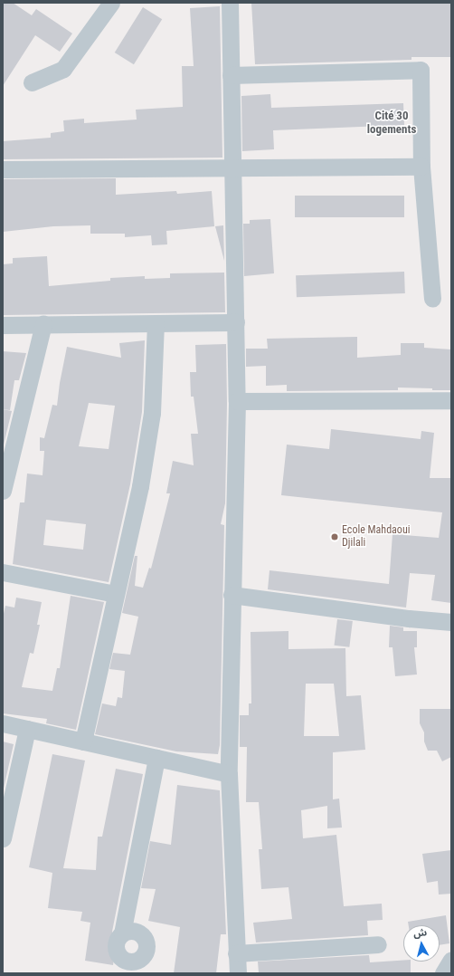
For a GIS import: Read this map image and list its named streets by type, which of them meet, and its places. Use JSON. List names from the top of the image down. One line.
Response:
{"districts":["Cité 30 logements"],"places":["Ecole Mahdaoui Djilali"],"north":"top"}
